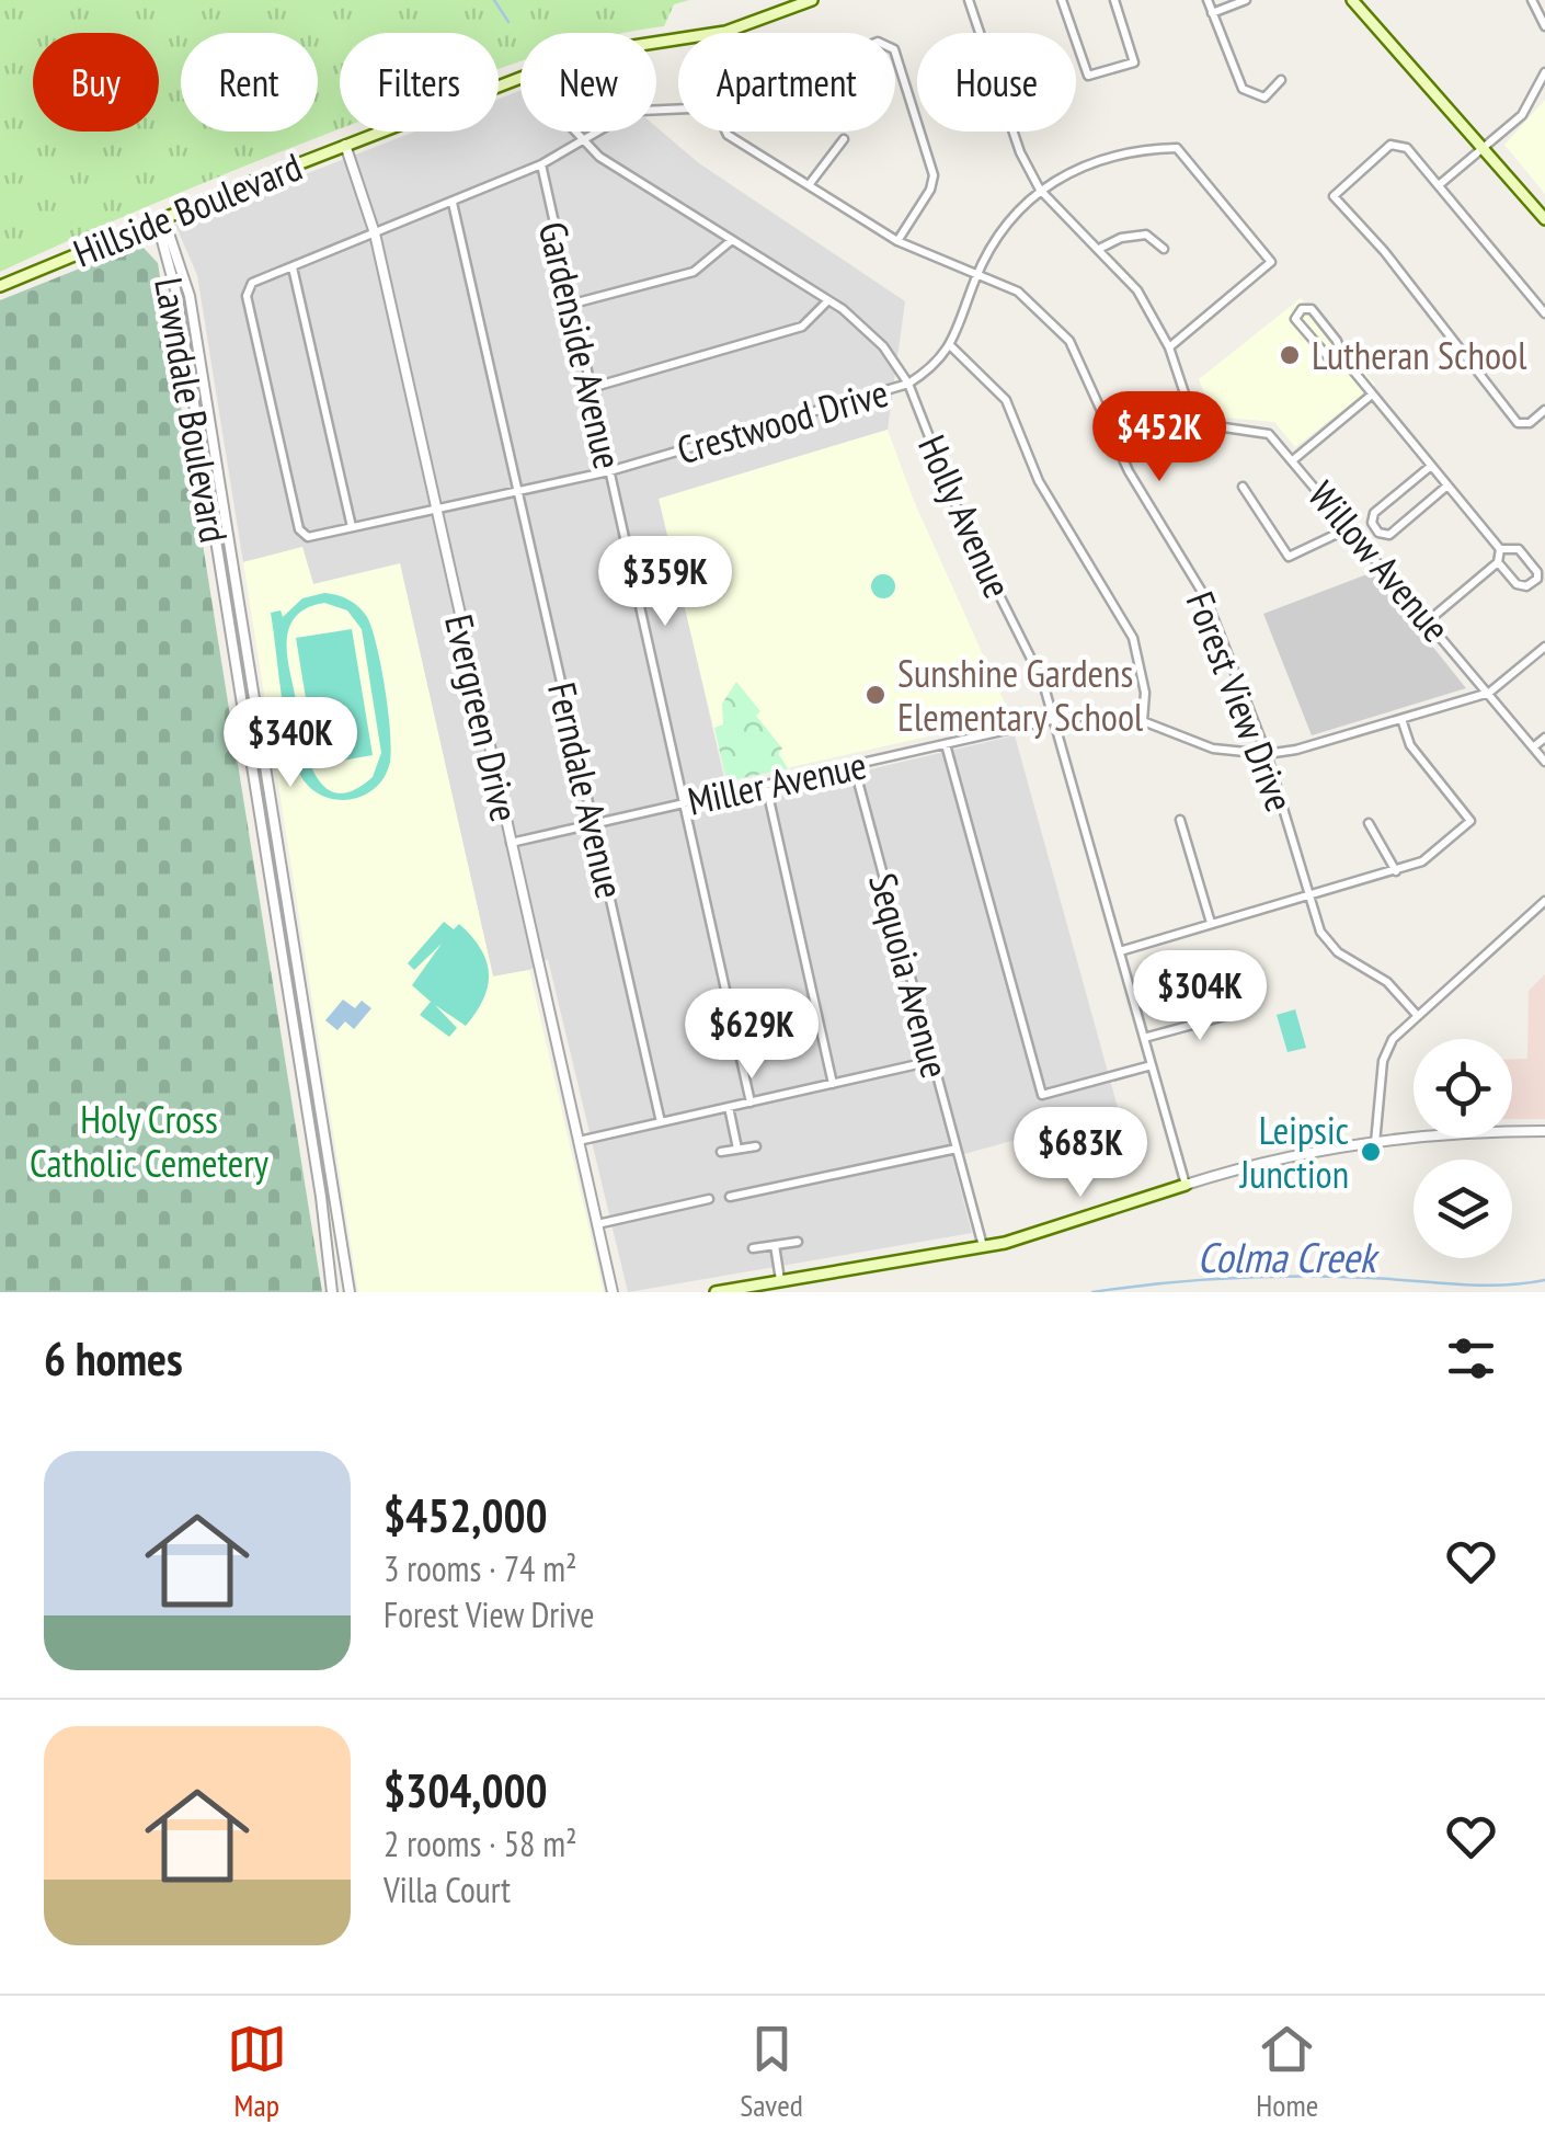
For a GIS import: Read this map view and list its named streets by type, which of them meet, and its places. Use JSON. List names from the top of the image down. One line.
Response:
{"streets":{"main road":["Hillside Boulevard"],"street":["Gardenside Avenue","Lawndale Boulevard","Crestwood Drive","Holly Avenue","Willow Avenue","Forest View Drive","Evergreen Drive","Miller Avenue","Ferndale Avenue","Sequoia Avenue"]},"crossings":[["Hillside Boulevard","Lawndale Boulevard"],["Hillside Boulevard","Evergreen Drive"],["Gardenside Avenue","Crestwood Drive"],["Gardenside Avenue","Miller Avenue"],["Crestwood Drive","Holly Avenue"],["Crestwood Drive","Forest View Drive"],["Crestwood Drive","Evergreen Drive"],["Crestwood Drive","Ferndale Avenue"],["Holly Avenue","Miller Avenue"],["Willow Avenue","Forest View Drive"],["Willow Avenue","Miller Avenue"],["Forest View Drive","Miller Avenue"],["Evergreen Drive","Miller Avenue"],["Miller Avenue","Ferndale Avenue"],["Miller Avenue","Sequoia Avenue"]],"water":["Colma Creek"],"parks":["Holy Cross Catholic Cemetery"],"places":["Lutheran School","Sunshine Gardens Elementary School","Leipsic Junction"],"page":{"chip":["Buy","Rent","Filters","New","Apartment","House"],"price":["$452K","$359K","$340K","$304K","$629K","$683K"],"heading":"6 homes","list":[{"name":"$452,000","note":"3 rooms · 74 m² · Forest View Drive"},{"name":"$304,000","note":"2 rooms · 58 m² · Villa Court"}],"tabs":["Map","Saved","Home"]}}
